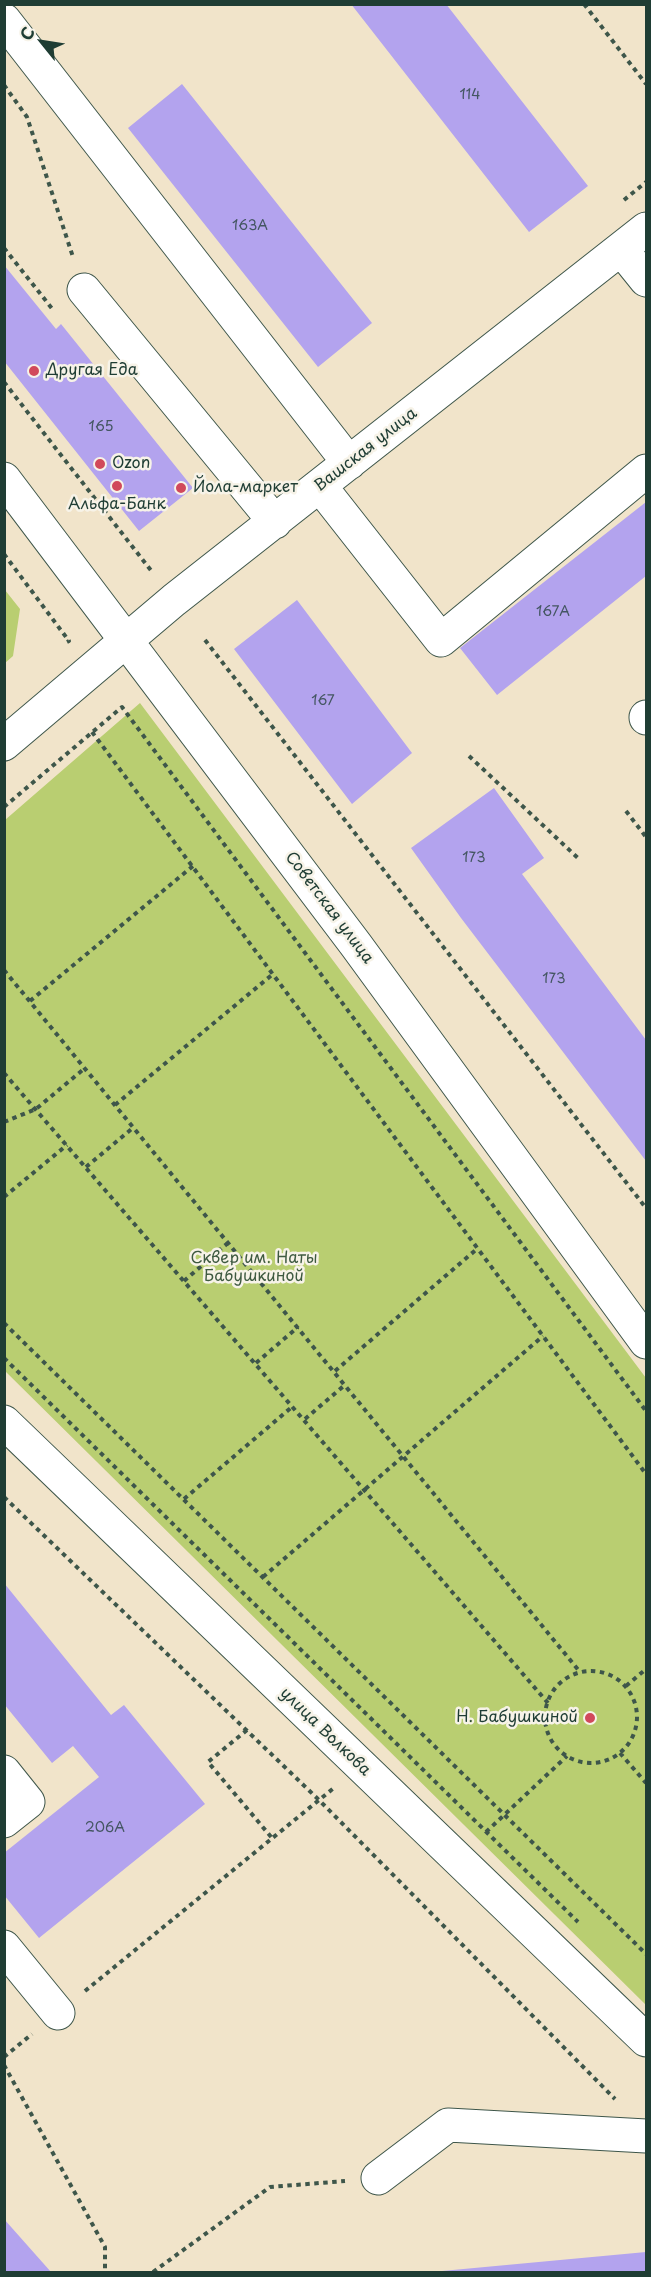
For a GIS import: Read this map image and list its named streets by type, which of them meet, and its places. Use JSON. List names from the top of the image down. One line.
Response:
{"streets":{"street":["Вашская улица","Советская улица","улица Волкова"]},"crossings":[["Вашская улица","Советская улица"]],"parks":["Сквер им. Наты Бабушкиной"],"places":["Другая Еда","Ozon","Альфа-Банк","Йола-маркет","Н. Бабушкиной"],"house_numbers":["114","163А","165","167А","167","173","173","206А"],"north":"top left"}
